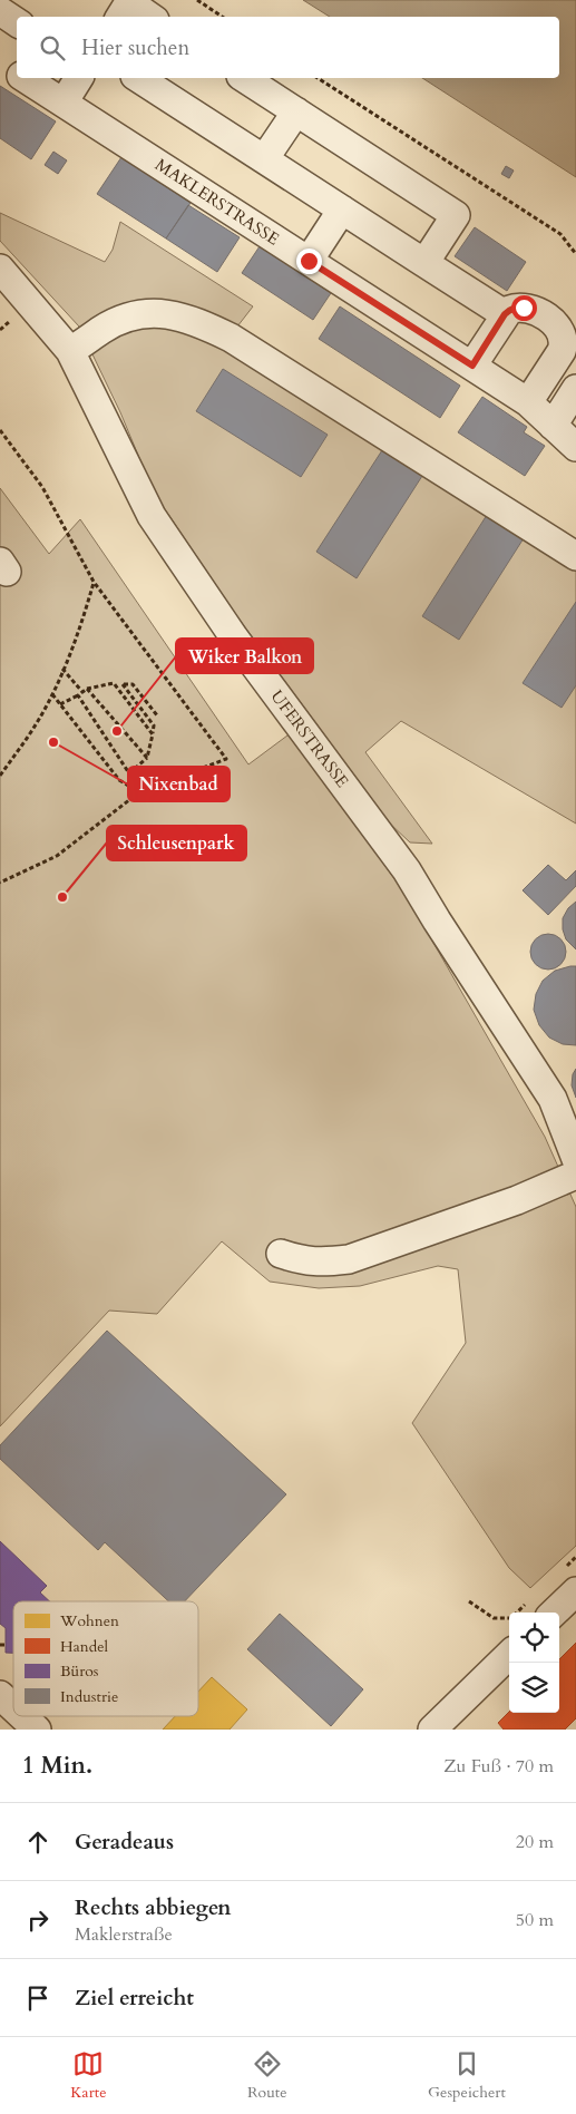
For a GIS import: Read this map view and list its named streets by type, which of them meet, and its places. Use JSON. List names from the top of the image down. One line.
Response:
{"streets":{"street":["MAKLERSTRASSE","UFERSTRASSE"]},"places":["Wiker Balkon","Nixenbad","Schleusenpark"],"legend":["Wohnen","Handel","Büros","Industrie"],"page":{"search":"Hier suchen","heading":["1 Min.","Zu Fuß · 70 m"],"list":[["Geradeaus","20 m"],["Rechts abbiegen","Maklerstraße","50 m"],"Ziel erreicht"],"nav":["Karte","Route","Gespeichert"]}}
